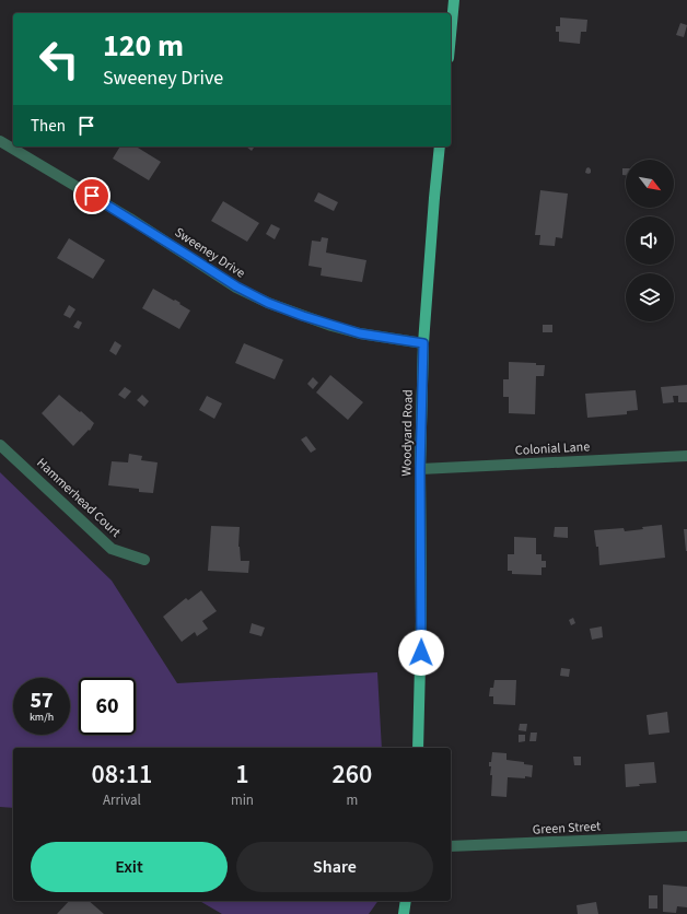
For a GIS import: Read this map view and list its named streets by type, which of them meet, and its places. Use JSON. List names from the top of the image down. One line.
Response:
{"streets":{"main road":["Woodyard Road"],"street":["Sweeney Drive","Colonial Lane","Hammerhead Court","Green Street"]},"crossings":[["Sweeney Drive","Woodyard Road"],["Woodyard Road","Colonial Lane"]],"north":"bottom right","page":{"turn":["120 m","Sweeney Drive"],"then":"Then","speed":"57 km/h","limit":"60","eta":["08:11","Arrival","1","min","260","m"],"buttons":["Exit","Share"]}}
